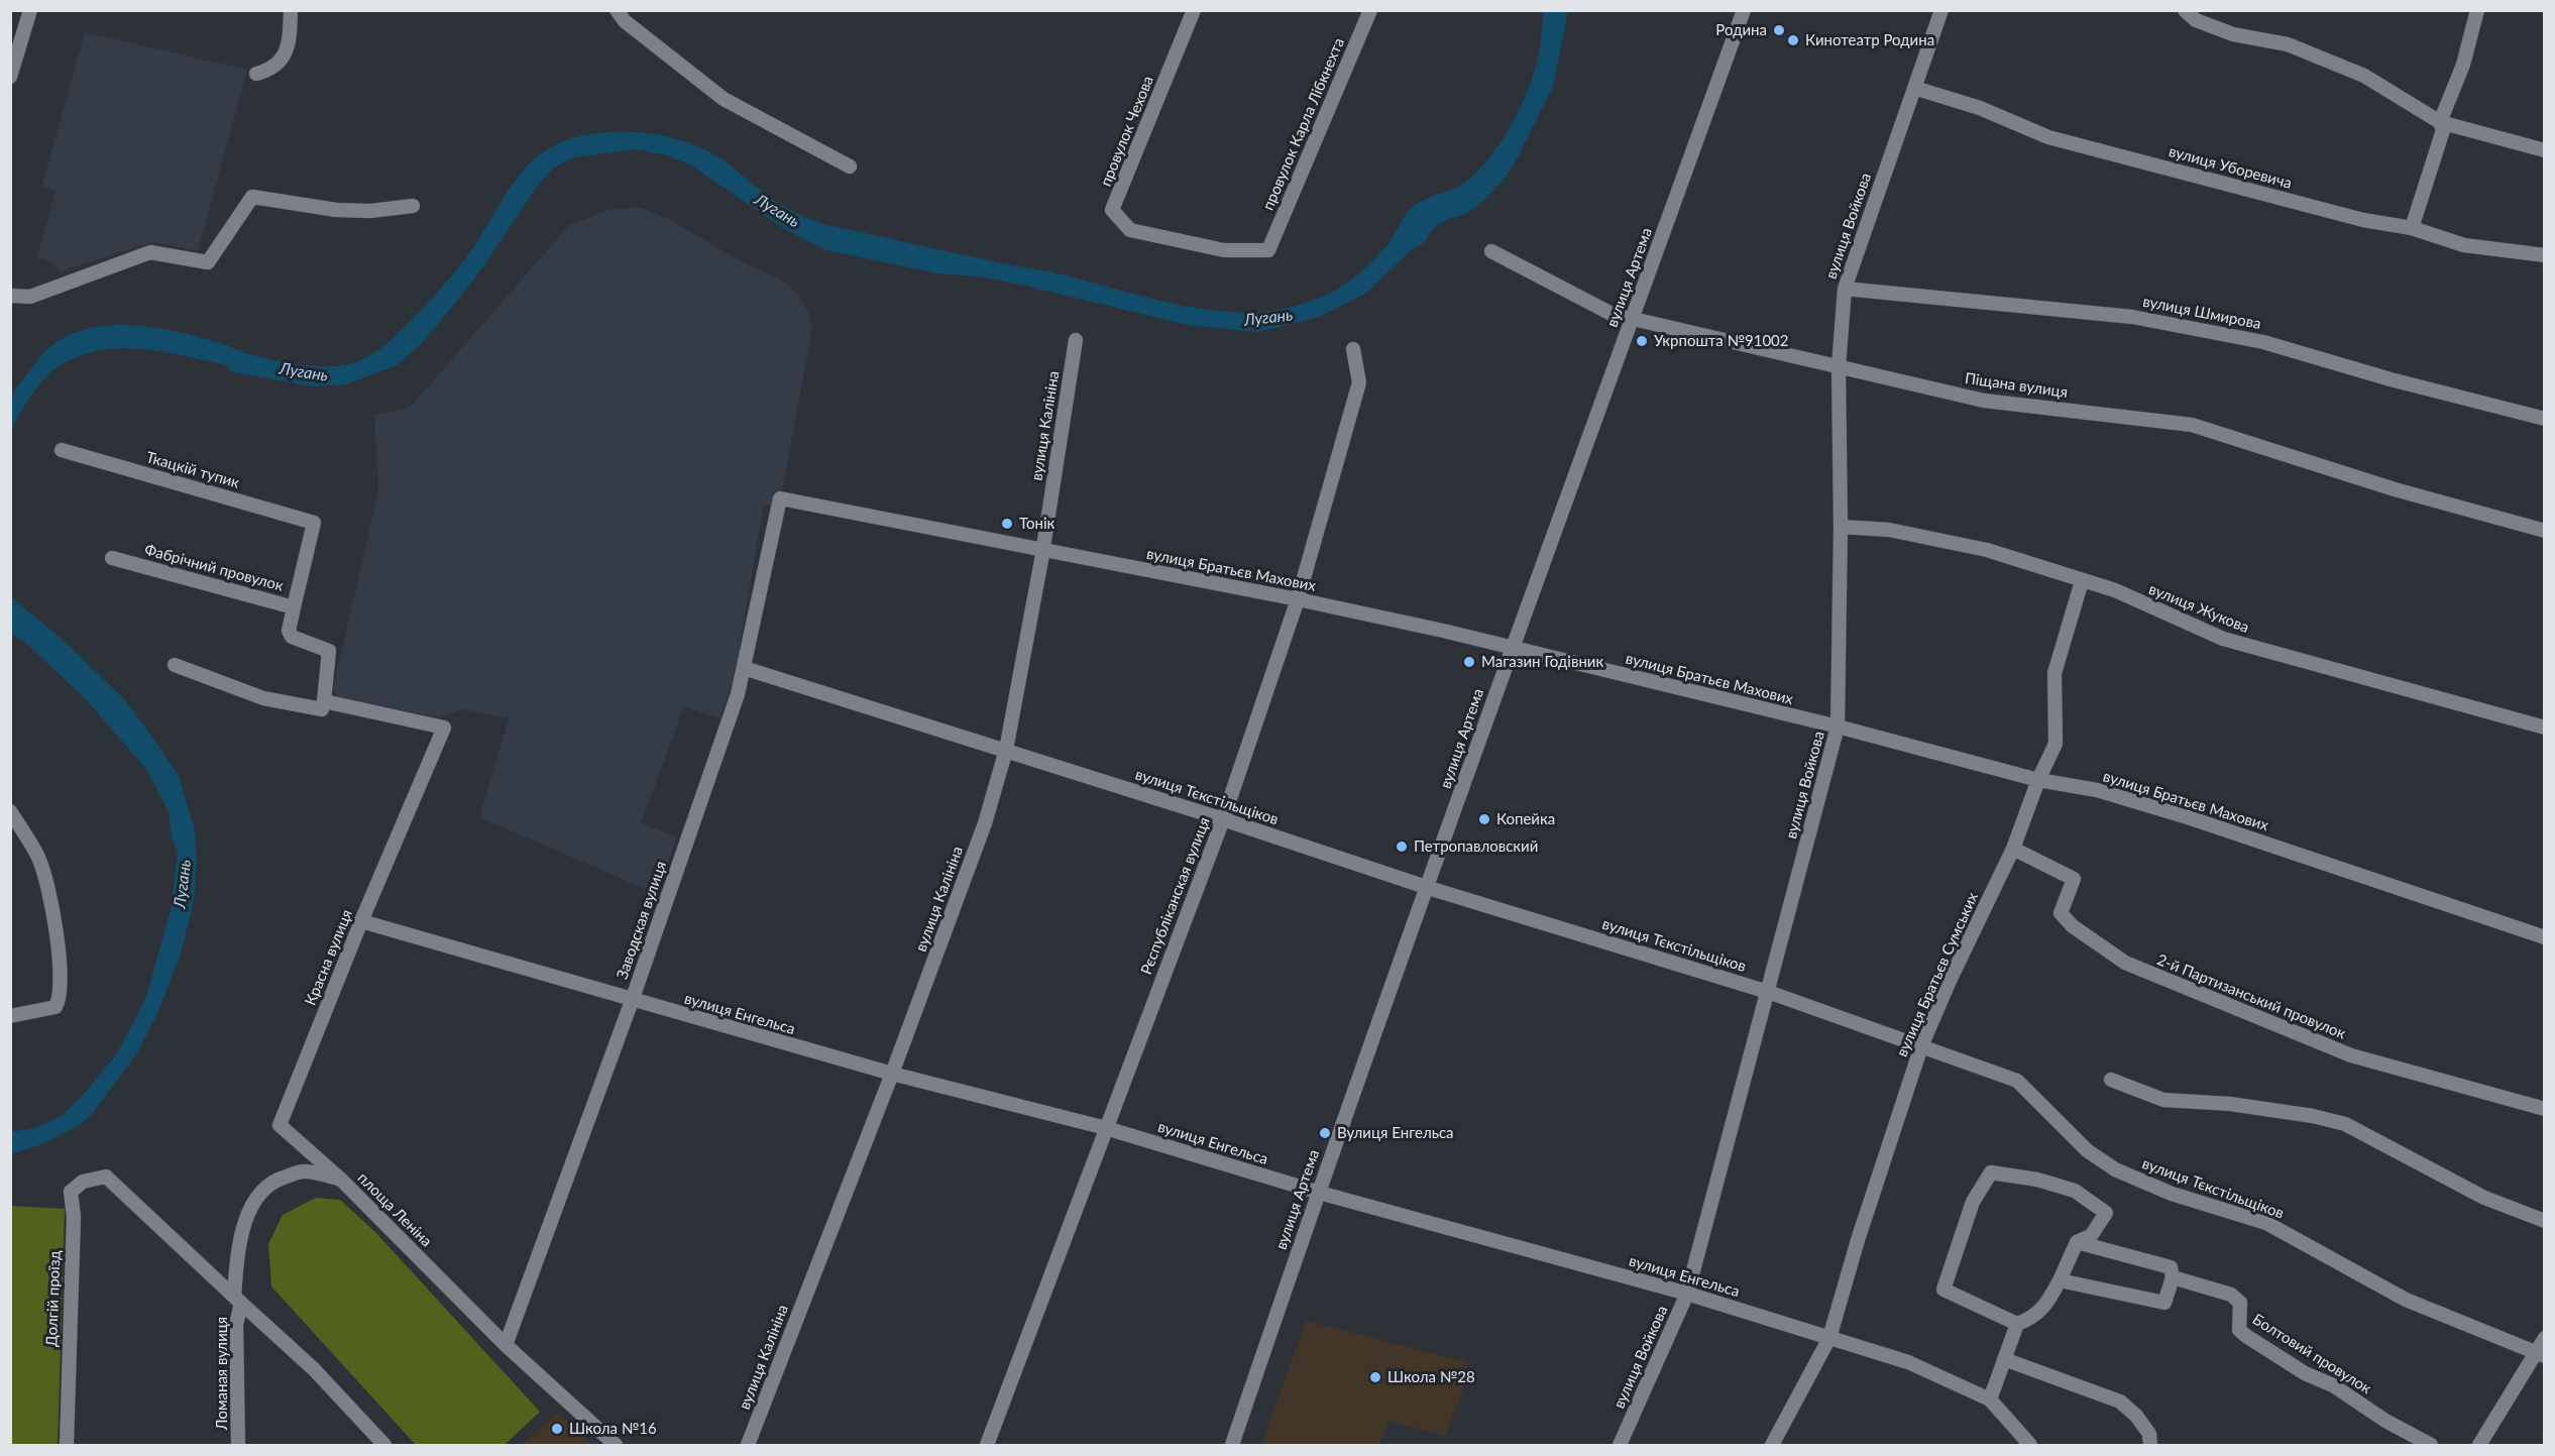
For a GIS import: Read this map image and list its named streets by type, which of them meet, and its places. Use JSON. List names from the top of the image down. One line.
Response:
{"streets":{"street":["провулок Карла Лібкнехта","провулок Чехова","вулиця Уборевича","вулиця Войкова","вулиця Артема","вулиця Шмирова","Піщана вулиця","вулиця Калініна","Ткацкій тупик","Фабрічний провулок","вулиця Братьєв Махових","вулиця Жукова","вулиця Тєкстільщіков","Рєспубліканская вулиця","Заводская вулиця","Красна вулиця","вулиця Братьєв Сумських","2-й Партизанський провулок","вулиця Енгельса","площа Леніна","Долгій проїзд","Болтовий провулок","Ломаная вулиця"]},"crossings":[["провулок Карла Лібкнехта","провулок Чехова"],["вулиця Уборевича","вулиця Войкова"],["вулиця Войкова","вулиця Шмирова"],["вулиця Войкова","Піщана вулиця"],["вулиця Войкова","вулиця Братьєв Махових"],["вулиця Войкова","вулиця Жукова"],["вулиця Войкова","вулиця Тєкстільщіков"],["вулиця Войкова","вулиця Енгельса"],["вулиця Артема","Піщана вулиця"],["вулиця Артема","вулиця Братьєв Махових"],["вулиця Артема","вулиця Тєкстільщіков"],["вулиця Артема","вулиця Енгельса"],["вулиця Калініна","вулиця Братьєв Махових"],["вулиця Калініна","вулиця Тєкстільщіков"],["вулиця Калініна","вулиця Енгельса"],["Ткацкій тупик","Фабрічний провулок"],["вулиця Братьєв Махових","Рєспубліканская вулиця"],["вулиця Братьєв Махових","Заводская вулиця"],["вулиця Братьєв Махових","вулиця Братьєв Сумських"],["вулиця Жукова","вулиця Братьєв Сумських"],["вулиця Тєкстільщіков","Рєспубліканская вулиця"],["вулиця Тєкстільщіков","Заводская вулиця"],["вулиця Тєкстільщіков","вулиця Братьєв Сумських"],["Рєспубліканская вулиця","вулиця Енгельса"],["Заводская вулиця","вулиця Енгельса"],["Заводская вулиця","площа Леніна"],["Красна вулиця","вулиця Енгельса"],["Красна вулиця","площа Леніна"],["вулиця Братьєв Сумських","2-й Партизанський провулок"],["вулиця Братьєв Сумських","вулиця Енгельса"],["площа Леніна","Долгій проїзд"],["площа Леніна","Ломаная вулиця"],["Долгій проїзд","Ломаная вулиця"]],"water":["Лугань"],"places":["Родина","Кинотеатр Родина","Укрпошта №91002","Тонік","Магазин Годівник","Копейка","Петропавловский","Вулиця Енгельса","Школа №28","Школа №16"]}
